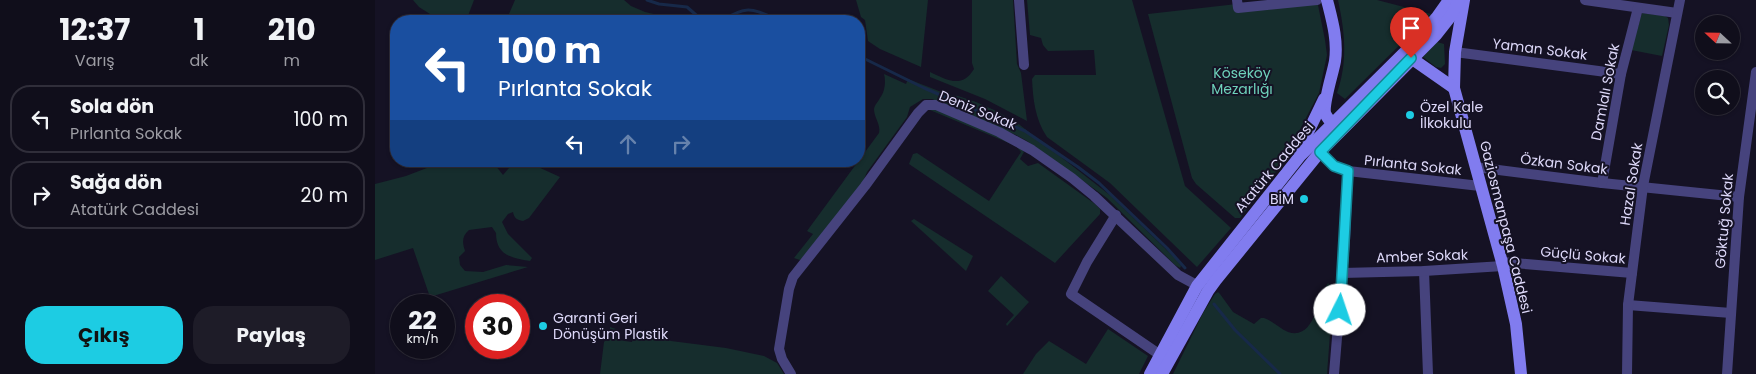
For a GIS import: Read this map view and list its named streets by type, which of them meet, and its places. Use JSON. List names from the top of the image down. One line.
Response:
{"streets":{"main road":["Atatürk Caddesi","Gaziosmanpaşa Caddesi"],"street":["Yaman Sokak","Damlalı Sokak","Deniz Sokak","Özkan Sokak","Pırlanta Sokak","Hazal Sokak","Göktuğ Sokak","Güçlü Sokak","Amber Sokak"]},"crossings":[["Yaman Sokak","Damlalı Sokak"],["Yaman Sokak","Gaziosmanpaşa Caddesi"],["Damlalı Sokak","Özkan Sokak"],["Deniz Sokak","Atatürk Caddesi"],["Özkan Sokak","Hazal Sokak"],["Özkan Sokak","Göktuğ Sokak"],["Özkan Sokak","Gaziosmanpaşa Caddesi"],["Pırlanta Sokak","Atatürk Caddesi"],["Pırlanta Sokak","Gaziosmanpaşa Caddesi"],["Hazal Sokak","Güçlü Sokak"],["Gaziosmanpaşa Caddesi","Güçlü Sokak"],["Gaziosmanpaşa Caddesi","Amber Sokak"],["Güçlü Sokak","Amber Sokak"]],"parks":["Köseköy Mezarlığı"],"places":["Özel Kale İlkokulu","BİM","Garanti Geri Dönüşüm Plastik"],"north":"left","page":{"eta":["12:37","Varış","1","dk","210","m"],"turn":["100 m","Pırlanta Sokak"],"list":[{"name":"Sola dön","note":"Pırlanta Sokak","value":"100 m"},{"name":"Sağa dön","note":"Atatürk Caddesi","value":"20 m"}],"speed":"22 km/h","limit":"30","buttons":["Çıkış","Paylaş"]}}
